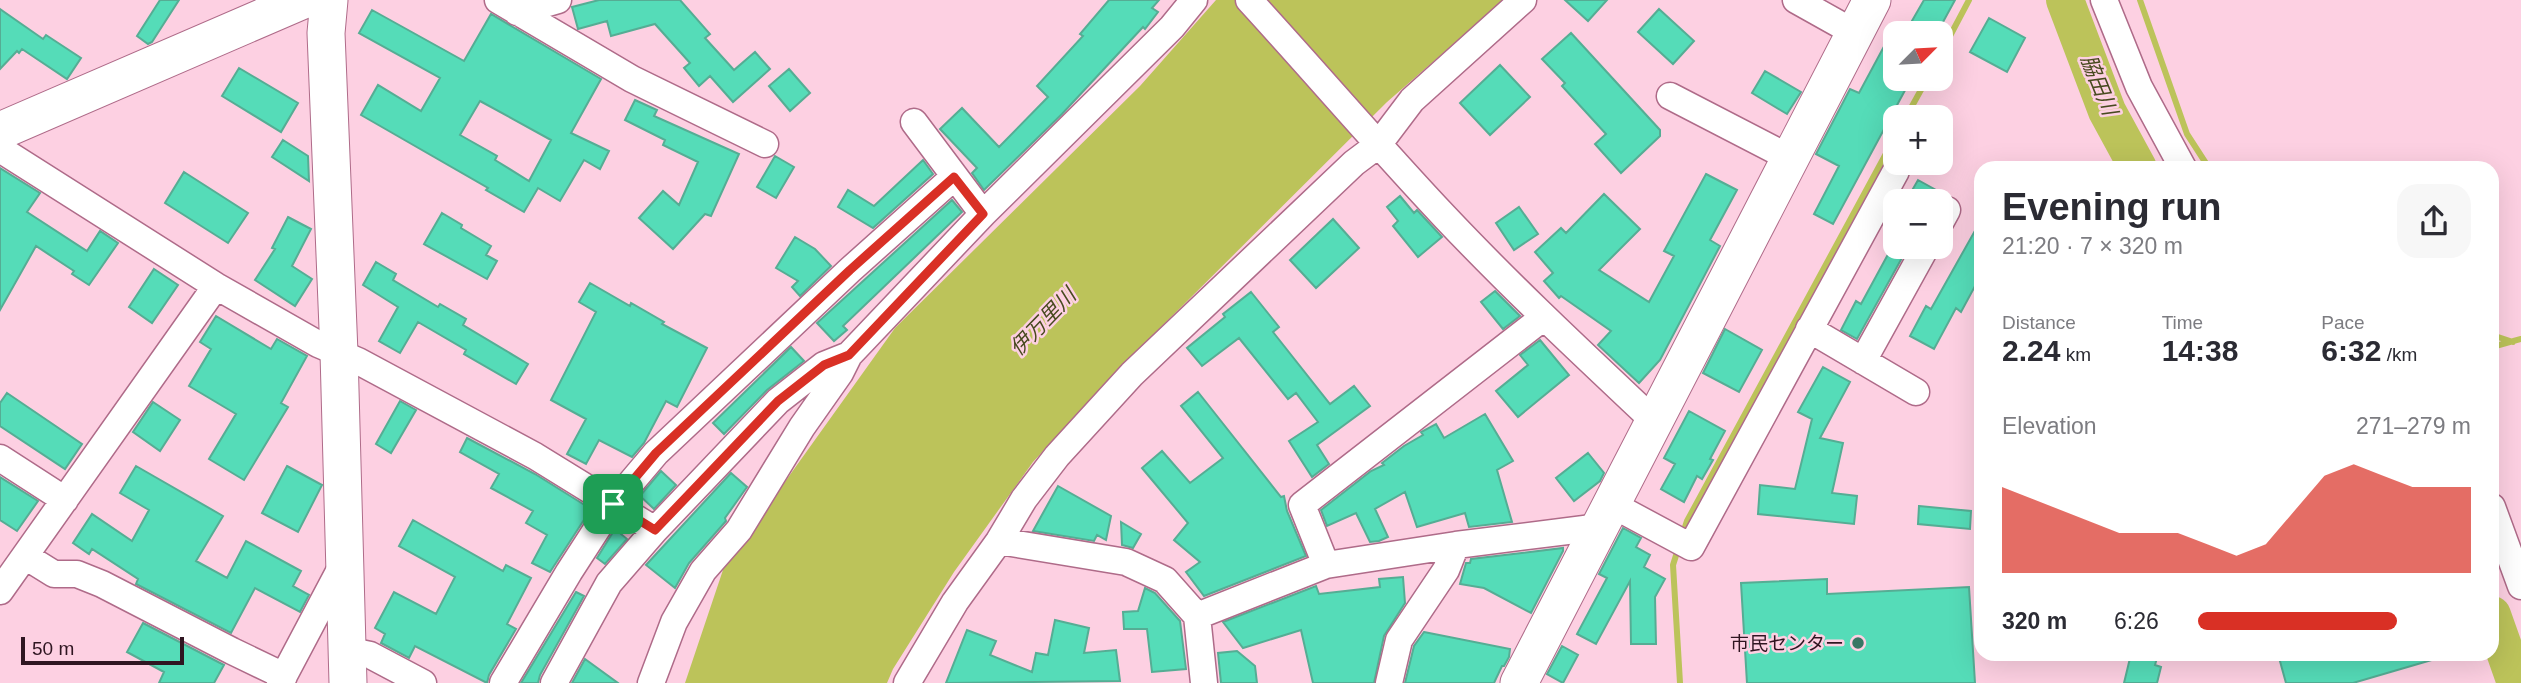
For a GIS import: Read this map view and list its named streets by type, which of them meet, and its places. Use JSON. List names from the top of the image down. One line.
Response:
{"water":["脇田川","伊万里川"],"places":["市民センター"],"scale_bar":"50 m","north":"top right","page":{"map_buttons":["+","−"],"heading":["Evening run","21:20 · 7 × 320 m"],"stats":[["Distance","2.24 km"],["Time","14:38"],["Pace","6:32 /km"]],"chart":["Elevation","271–279 m"],"list":[{"name":"320 m","note":"6:26"}],"scale":"50 m"}}
